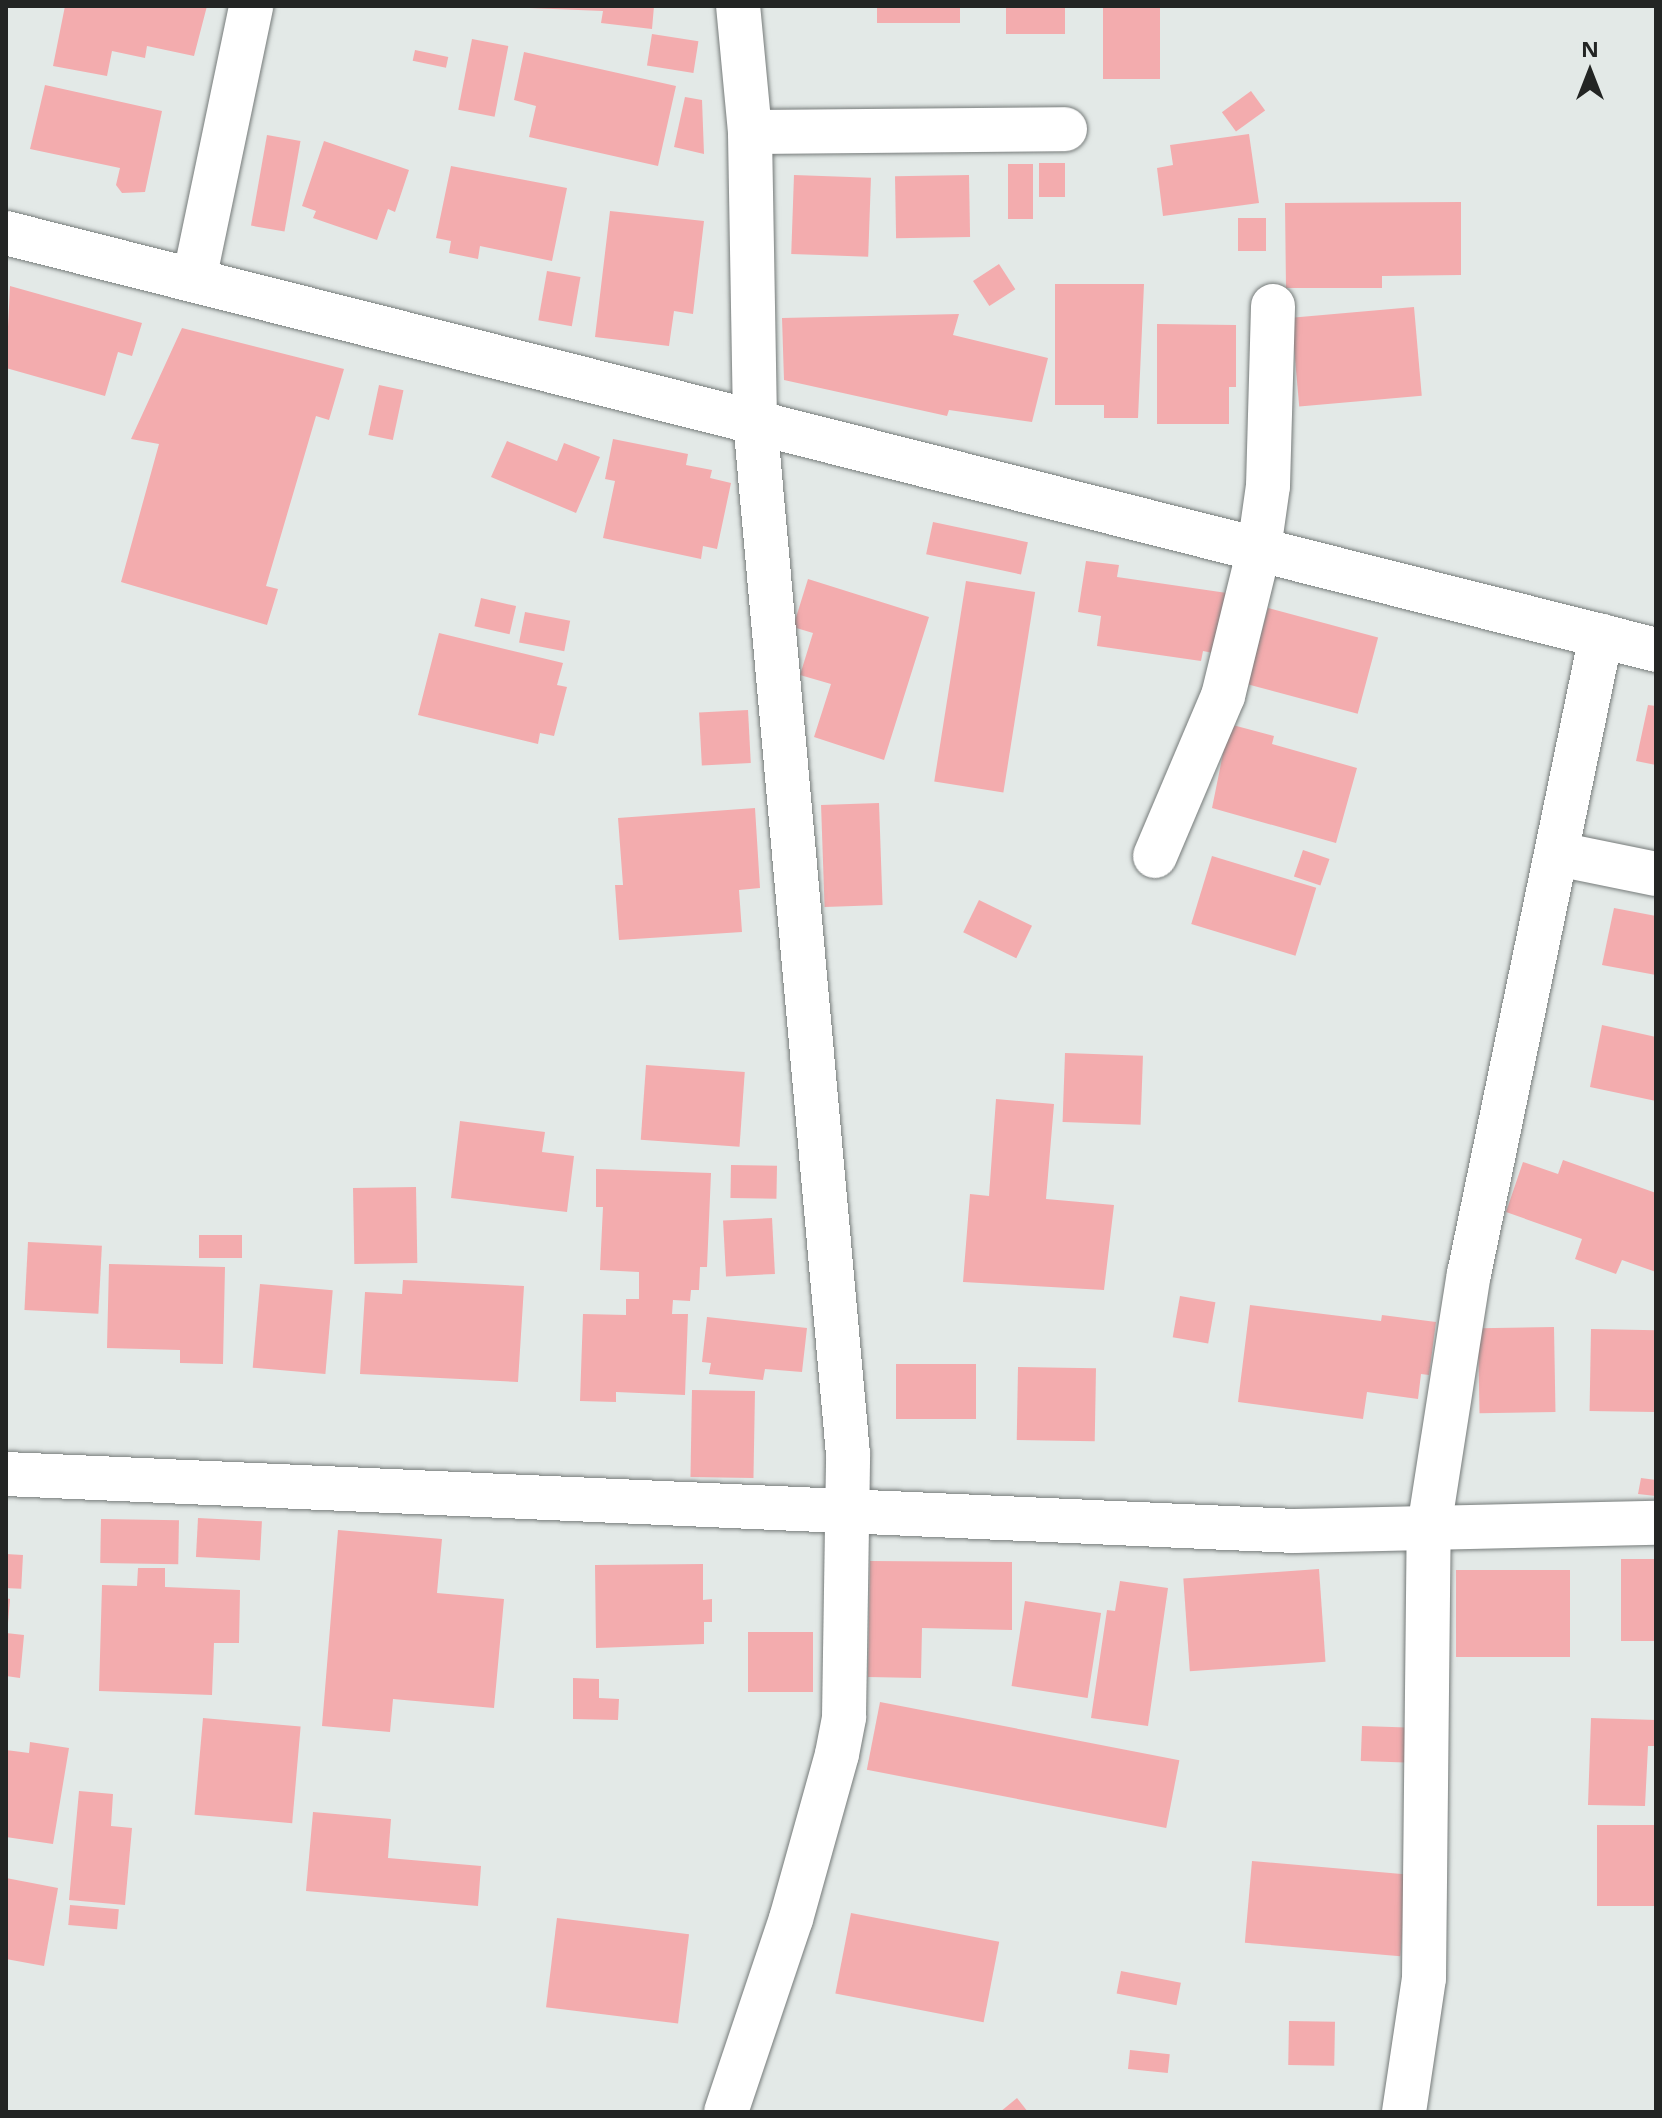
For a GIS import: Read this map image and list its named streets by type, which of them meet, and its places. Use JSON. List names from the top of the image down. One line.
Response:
{"north":"top"}
